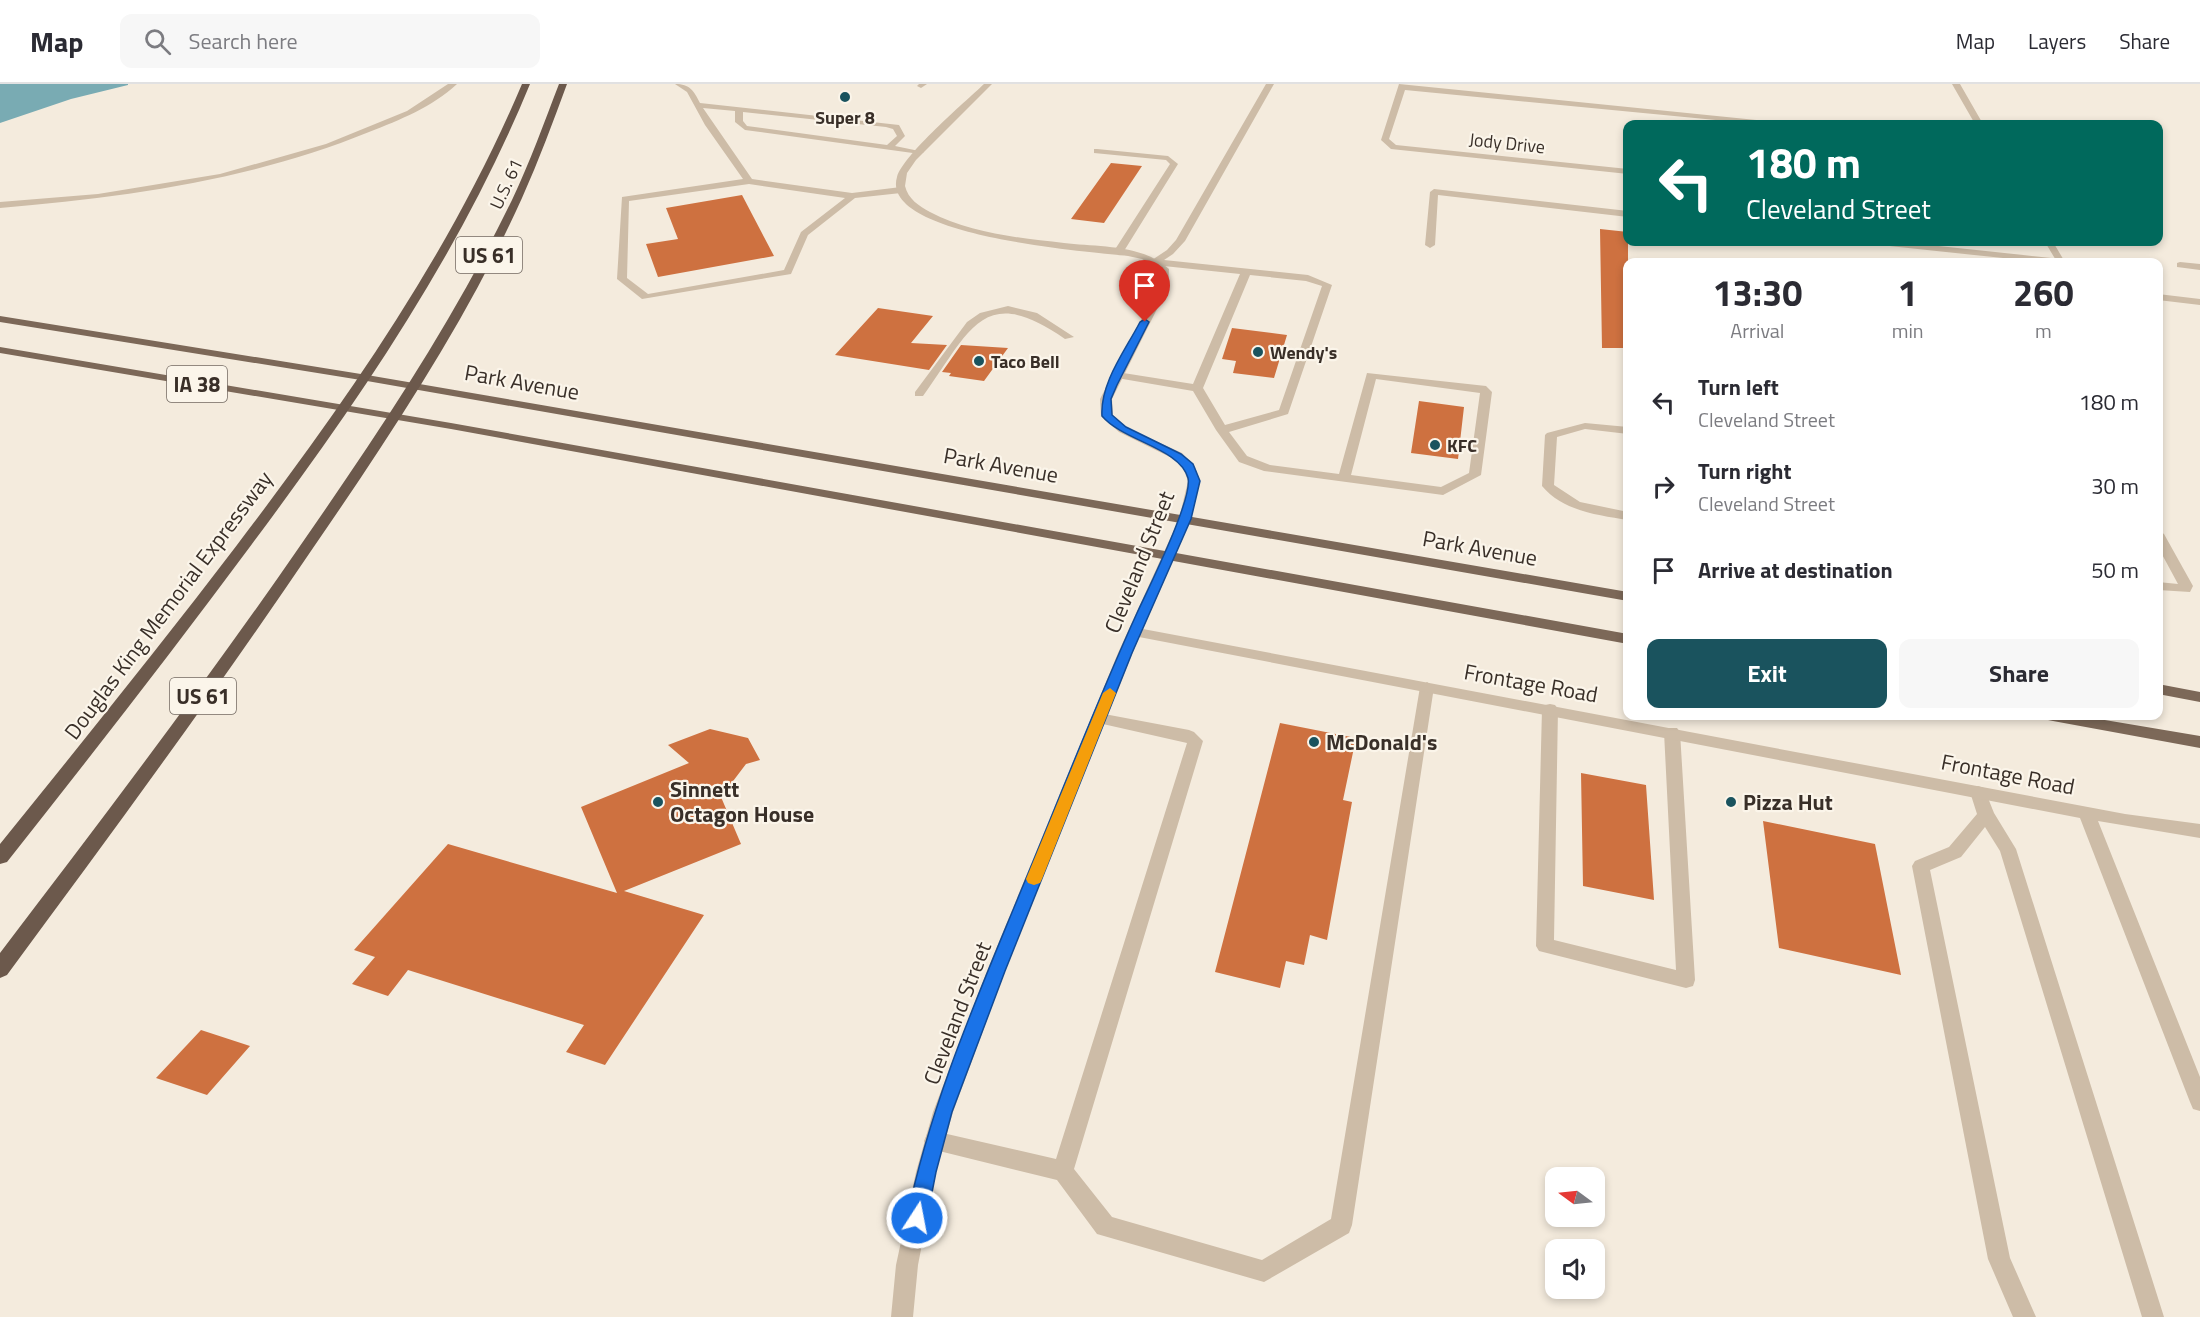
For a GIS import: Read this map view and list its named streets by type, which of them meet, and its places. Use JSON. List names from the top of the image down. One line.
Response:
{"streets":{"highway":["U.S. 61","US 61","Douglas King Memorial Expressway"],"main road":["Park Avenue","IA 38"],"street":["Jody Drive","Cleveland Street","Frontage Road"]},"crossings":[["U.S. 61","US 61"],["U.S. 61","Park Avenue"],["U.S. 61","IA 38"],["U.S. 61","Douglas King Memorial Expressway"],["US 61","IA 38"],["Park Avenue","IA 38"],["Park Avenue","Cleveland Street"],["Park Avenue","Douglas King Memorial Expressway"],["IA 38","Douglas King Memorial Expressway"],["Cleveland Street","Frontage Road"]],"places":["Super 8","Wendy's","Taco Bell","KFC","McDonald's","Sinnett Octagon House","Pizza Hut"],"north":"left","page":{"header":"Map","search":"Search here","nav":["Map","Layers","Share"],"turn":["180 m","Cleveland Street"],"eta":["13:30","Arrival","1","min","260","m"],"list":[{"name":"Turn left","note":"Cleveland Street","value":"180 m"},{"name":"Turn right","note":"Cleveland Street","value":"30 m"},{"name":"Arrive at destination","value":"50 m"}],"buttons":["Exit","Share"]}}
